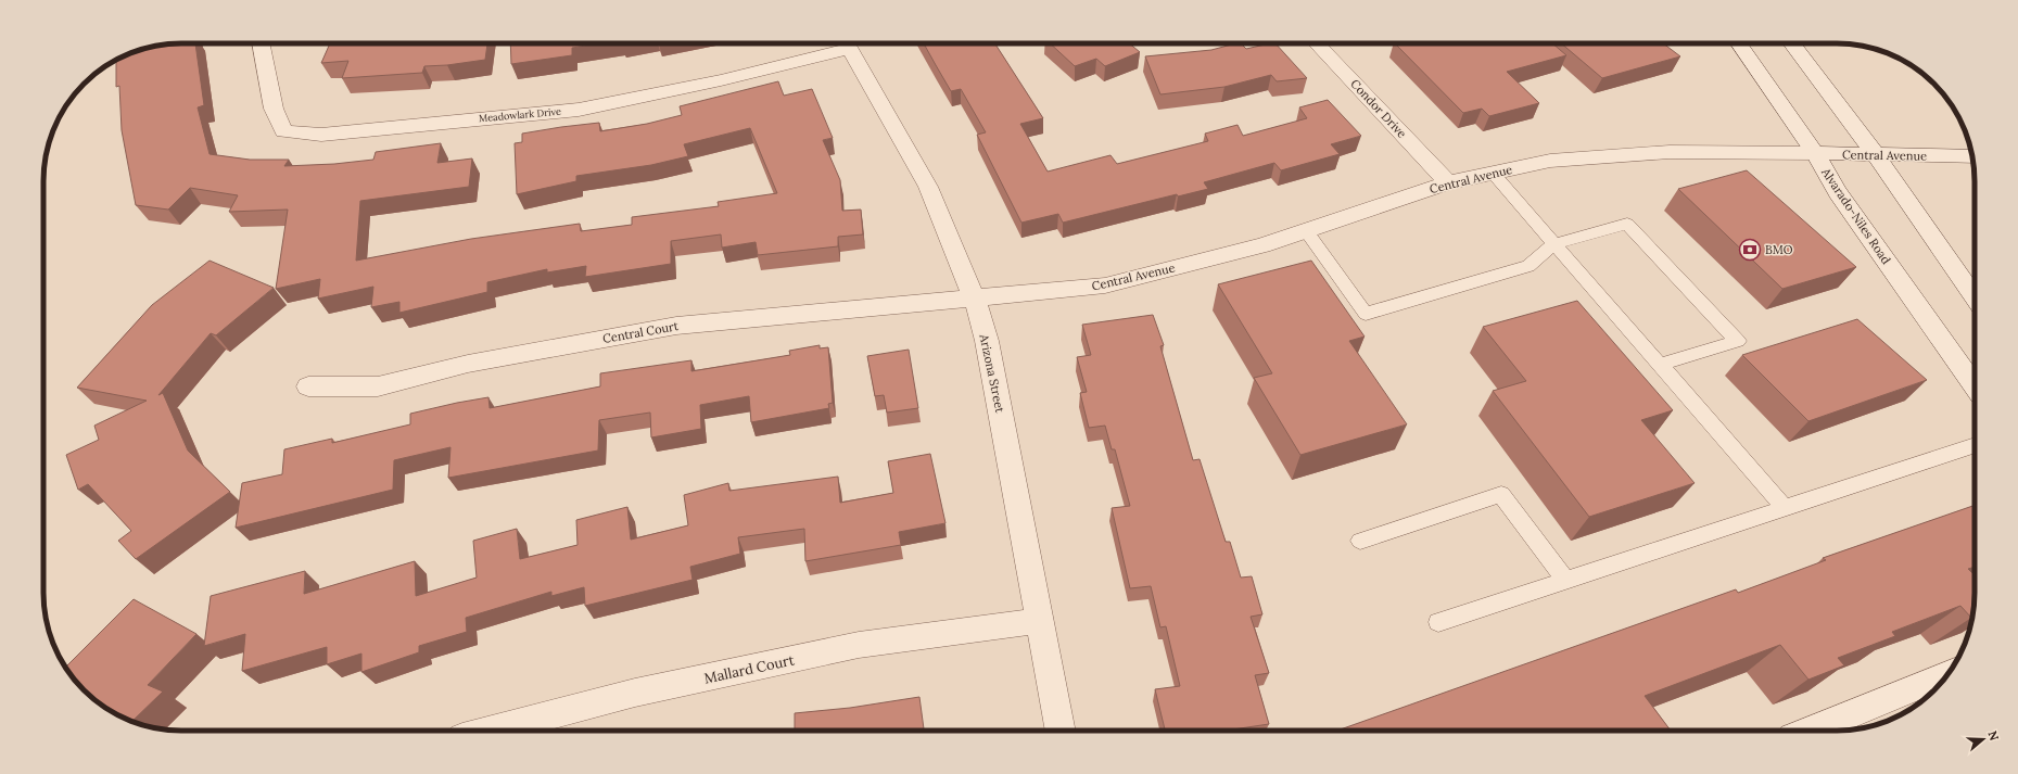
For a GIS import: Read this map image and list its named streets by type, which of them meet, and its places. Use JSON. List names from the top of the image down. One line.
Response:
{"streets":{"street":["Condor Drive","Meadowlark Drive","Central Avenue","Alvarado-Niles Road","Central Court","Arizona Street","Mallard Court"]},"crossings":[["Condor Drive","Central Avenue"],["Central Avenue","Alvarado-Niles Road"],["Central Avenue","Central Court"],["Central Avenue","Arizona Street"],["Central Court","Arizona Street"],["Arizona Street","Mallard Court"]],"places":{"bank":["BMO"]},"north":"right"}
